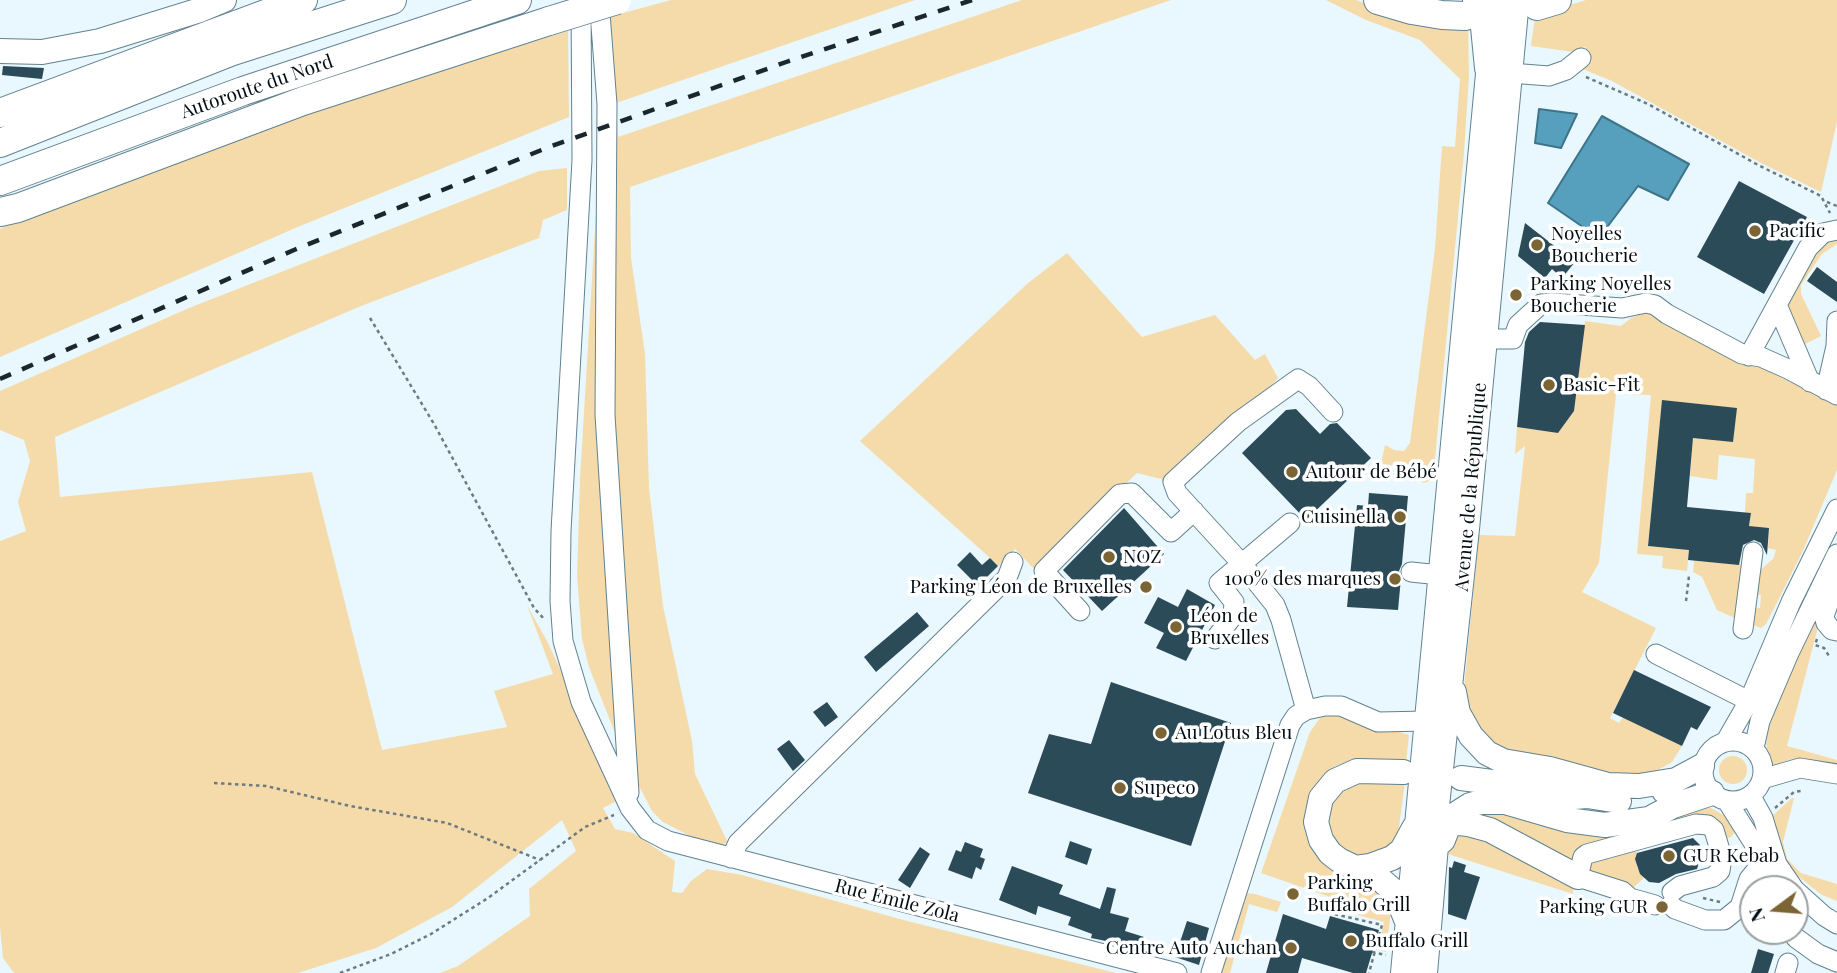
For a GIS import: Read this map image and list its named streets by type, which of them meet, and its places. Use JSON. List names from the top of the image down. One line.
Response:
{"streets":{"highway":["Autoroute du Nord"],"main road":["Avenue de la République"],"street":["Rue Émile Zola"]},"places":["Pacific","Noyelles Boucherie","Parking Noyelles Boucherie","Basic-Fit","Autour de Bébé","Cuisinella","NOZ","100% des marques","Parking Léon de Bruxelles","Léon de Bruxelles","Au Lotus Bleu","Supeco","GUR Kebab","Parking Buffalo Grill","Parking GUR","Buffalo Grill","Centre Auto Auchan"],"north":"left"}
